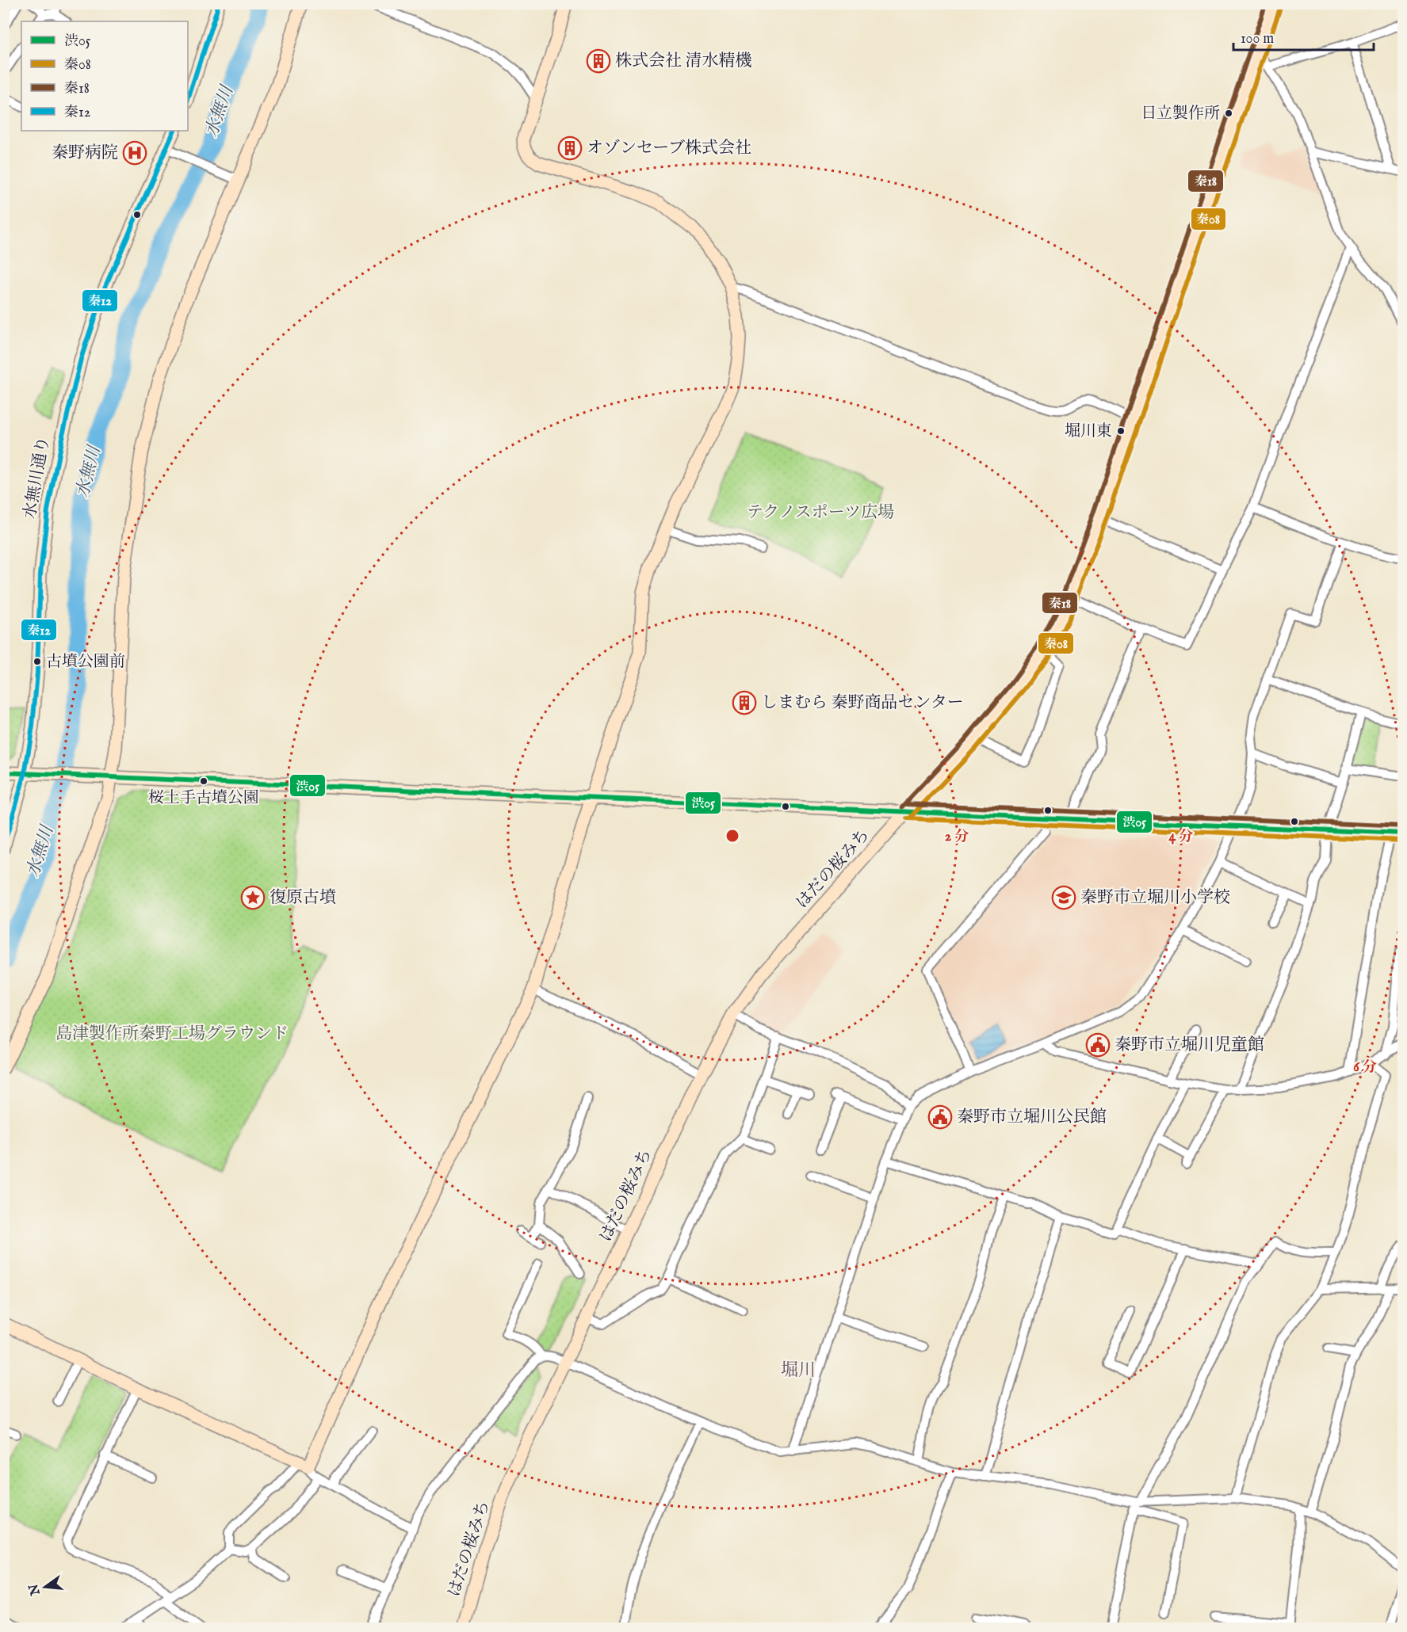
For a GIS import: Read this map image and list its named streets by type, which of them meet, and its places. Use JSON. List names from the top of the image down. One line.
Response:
{"streets":{"street":["水無川通り","はだの桜みち"]},"districts":["堀川"],"water":["水無川"],"parks":["テクノスポーツ広場","島津製作所秦野工場グラウンド"],"places":{"building":["株式会社 清水精機","オゾンセーブ株式会社","しまむら 秦野商品センター"],"other":["日立製作所","堀川東","古墳公園前","桜土手古墳公園"],"hospital":["秦野病院"],"place":["復原古墳"],"school or university":["秦野市立堀川小学校"],"public building":["秦野市立堀川児童館","秦野市立堀川公民館"]},"lines":["transit line 秦18","transit line 秦12","transit line 秦08","transit line 渋05"],"legend":["渋05","秦08","秦18","秦12"],"scale_bar":"100 m","north":"left","rings":["2 分","4 分","6 分"]}
